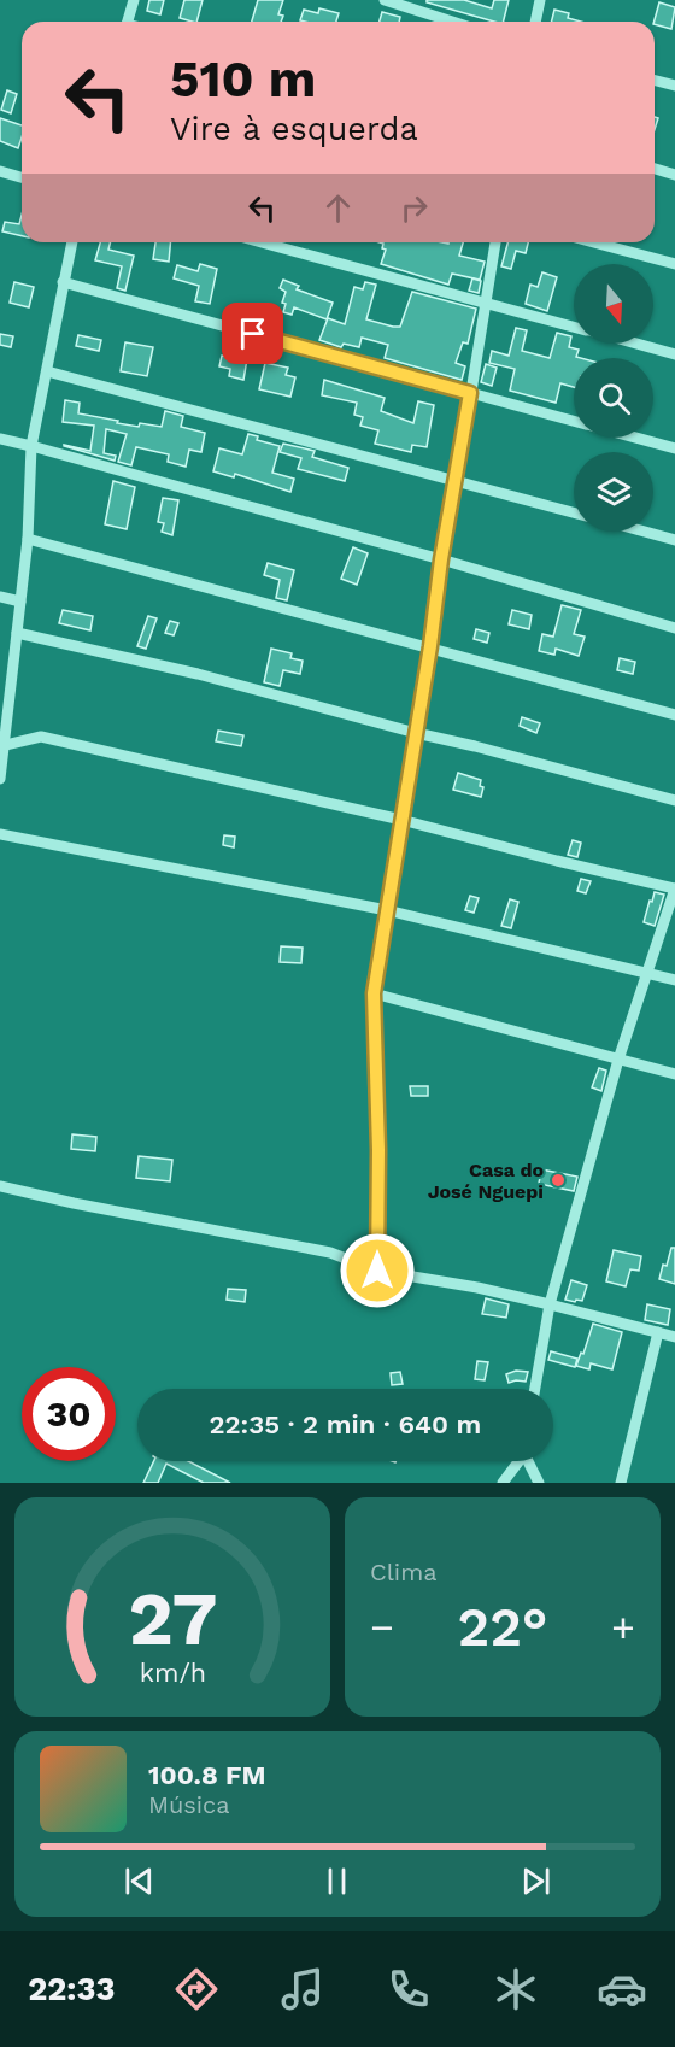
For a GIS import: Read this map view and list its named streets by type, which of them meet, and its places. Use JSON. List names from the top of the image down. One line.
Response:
{"places":["Casa do José Nguepi"],"north":"bottom","page":{"turn":["510 m","Vire à esquerda"],"limit":"30","trip":"22:35 · 2 min · 640 m","tile":"Clima","heat":["−","22°","+"],"song":["100.8 FM","Música"],"tabs":"22:33","gauge":["27","km/h"]}}
